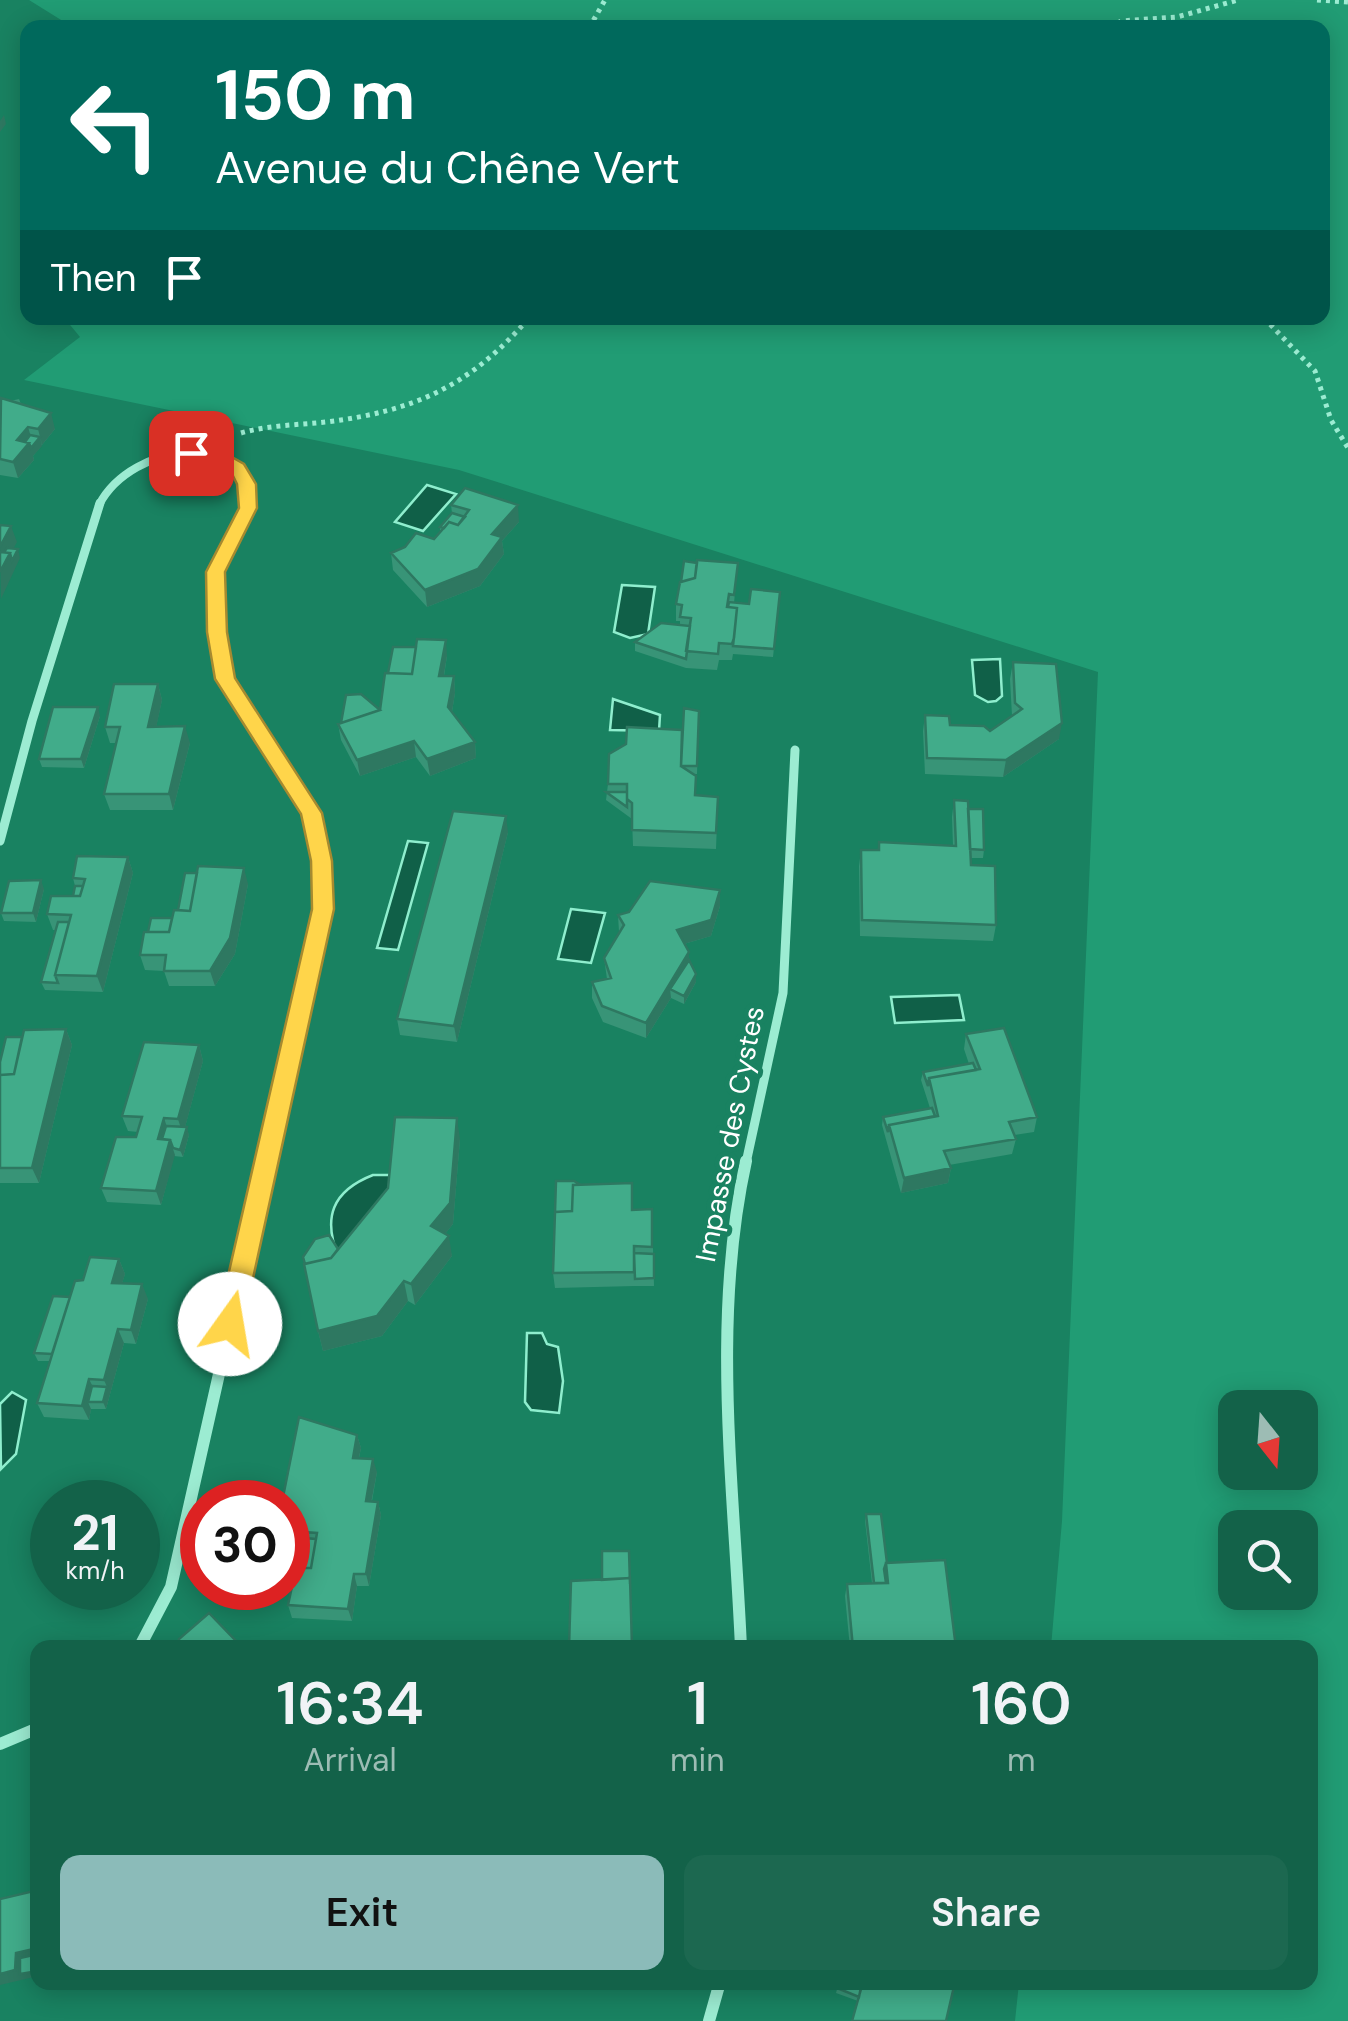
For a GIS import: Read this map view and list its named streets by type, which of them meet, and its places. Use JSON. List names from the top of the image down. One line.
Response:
{"streets":{"street":["Impasse des Cystes"]},"north":"bottom","page":{"turn":["150 m","Avenue du Chêne Vert"],"then":"Then","speed":"21 km/h","limit":"30","eta":["16:34","Arrival","1","min","160","m"],"buttons":["Exit","Share"]}}
